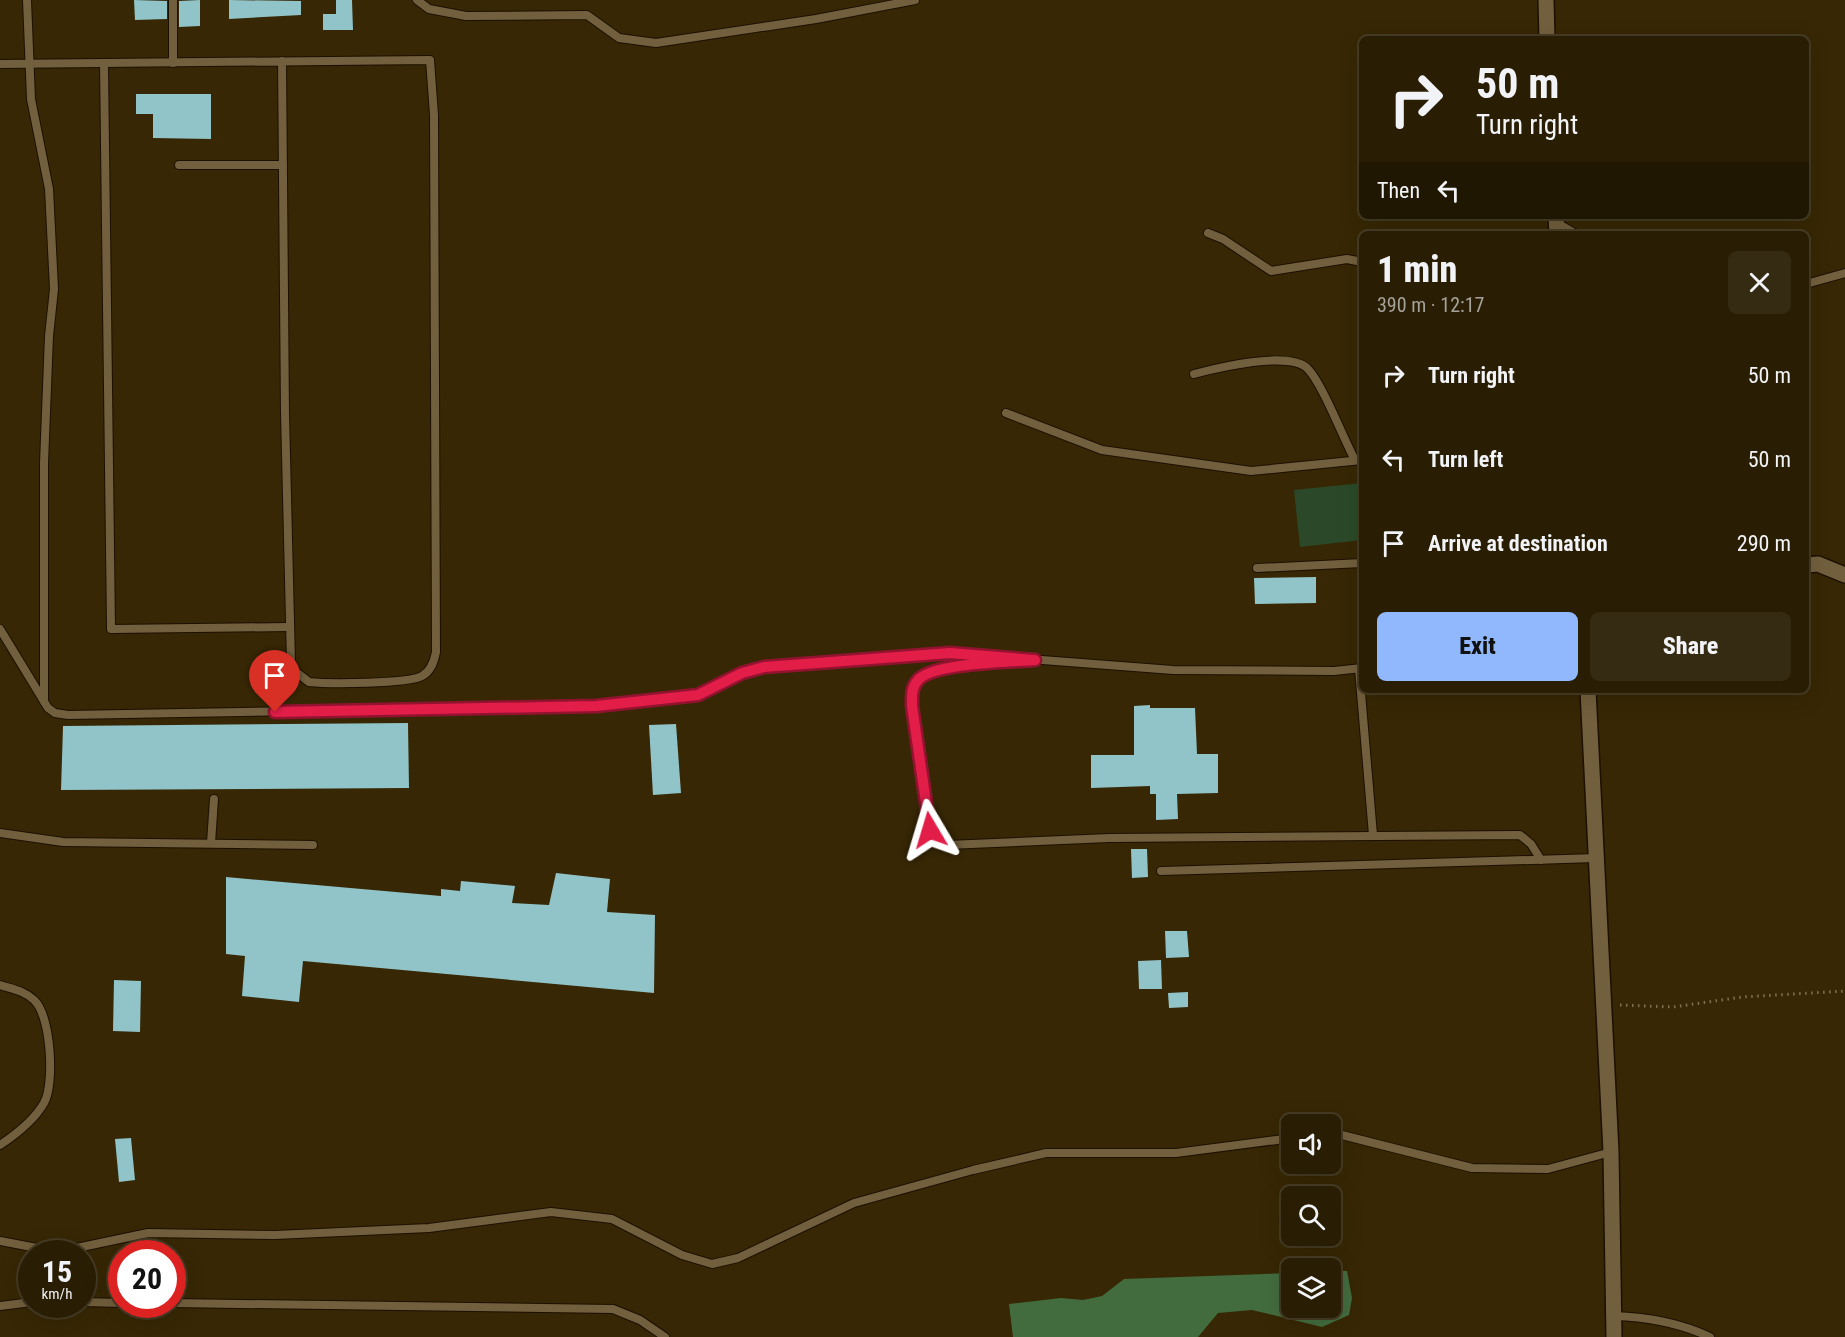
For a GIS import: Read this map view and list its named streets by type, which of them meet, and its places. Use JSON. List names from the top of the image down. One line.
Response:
{"page":{"turn":["50 m","Turn right"],"then":"Then","heading":["1 min","390 m · 12:17"],"list":[{"name":"Turn right","value":"50 m"},{"name":"Turn left","value":"50 m"},{"name":"Arrive at destination","value":"290 m"}],"buttons":["Exit","Share"],"speed":"15 km/h","limit":"20"}}
